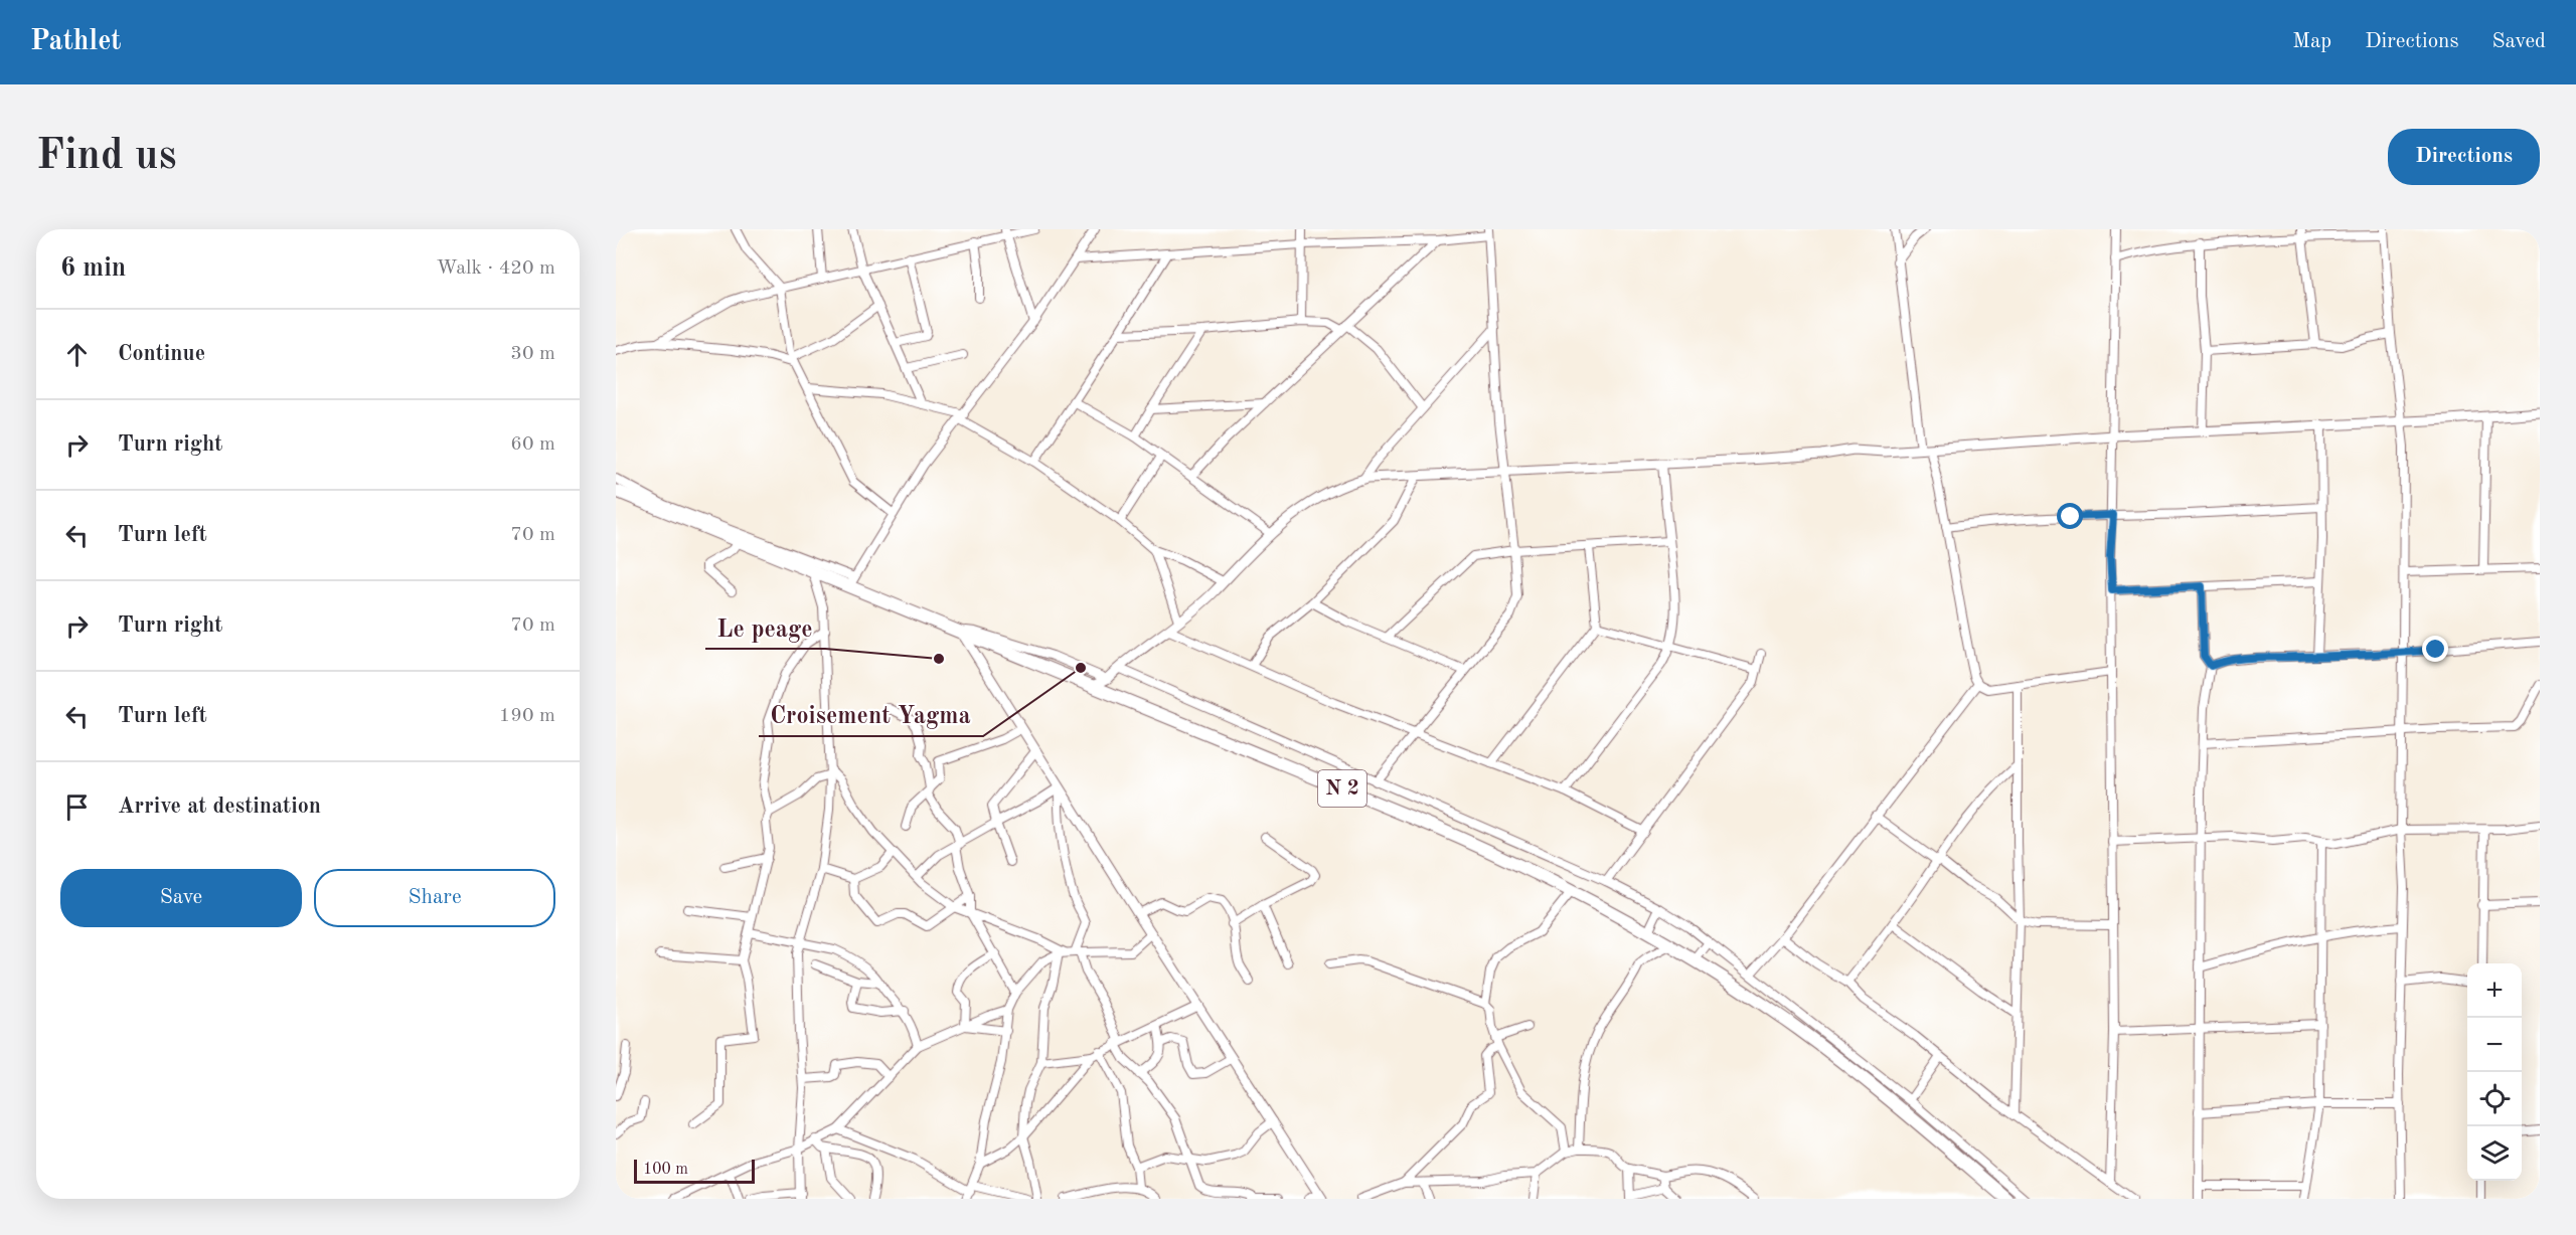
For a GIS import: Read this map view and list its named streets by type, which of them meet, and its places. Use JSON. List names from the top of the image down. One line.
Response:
{"streets":{"main road":["N 2"]},"places":["Le peage","Croisement Yagma"],"scale_bar":"100 m","page":{"header":"Pathlet","nav":["Map","Directions","Saved"],"buttons":["Directions",["Save","Share"]],"title":"Find us","heading":["6 min","Walk · 420 m"],"list":[["Continue","30 m"],["Turn right","60 m"],["Turn left","70 m"],["Turn right","70 m"],["Turn left","190 m"],"Arrive at destination"],"map_buttons":["+","−"],"scale":"100 m"}}
